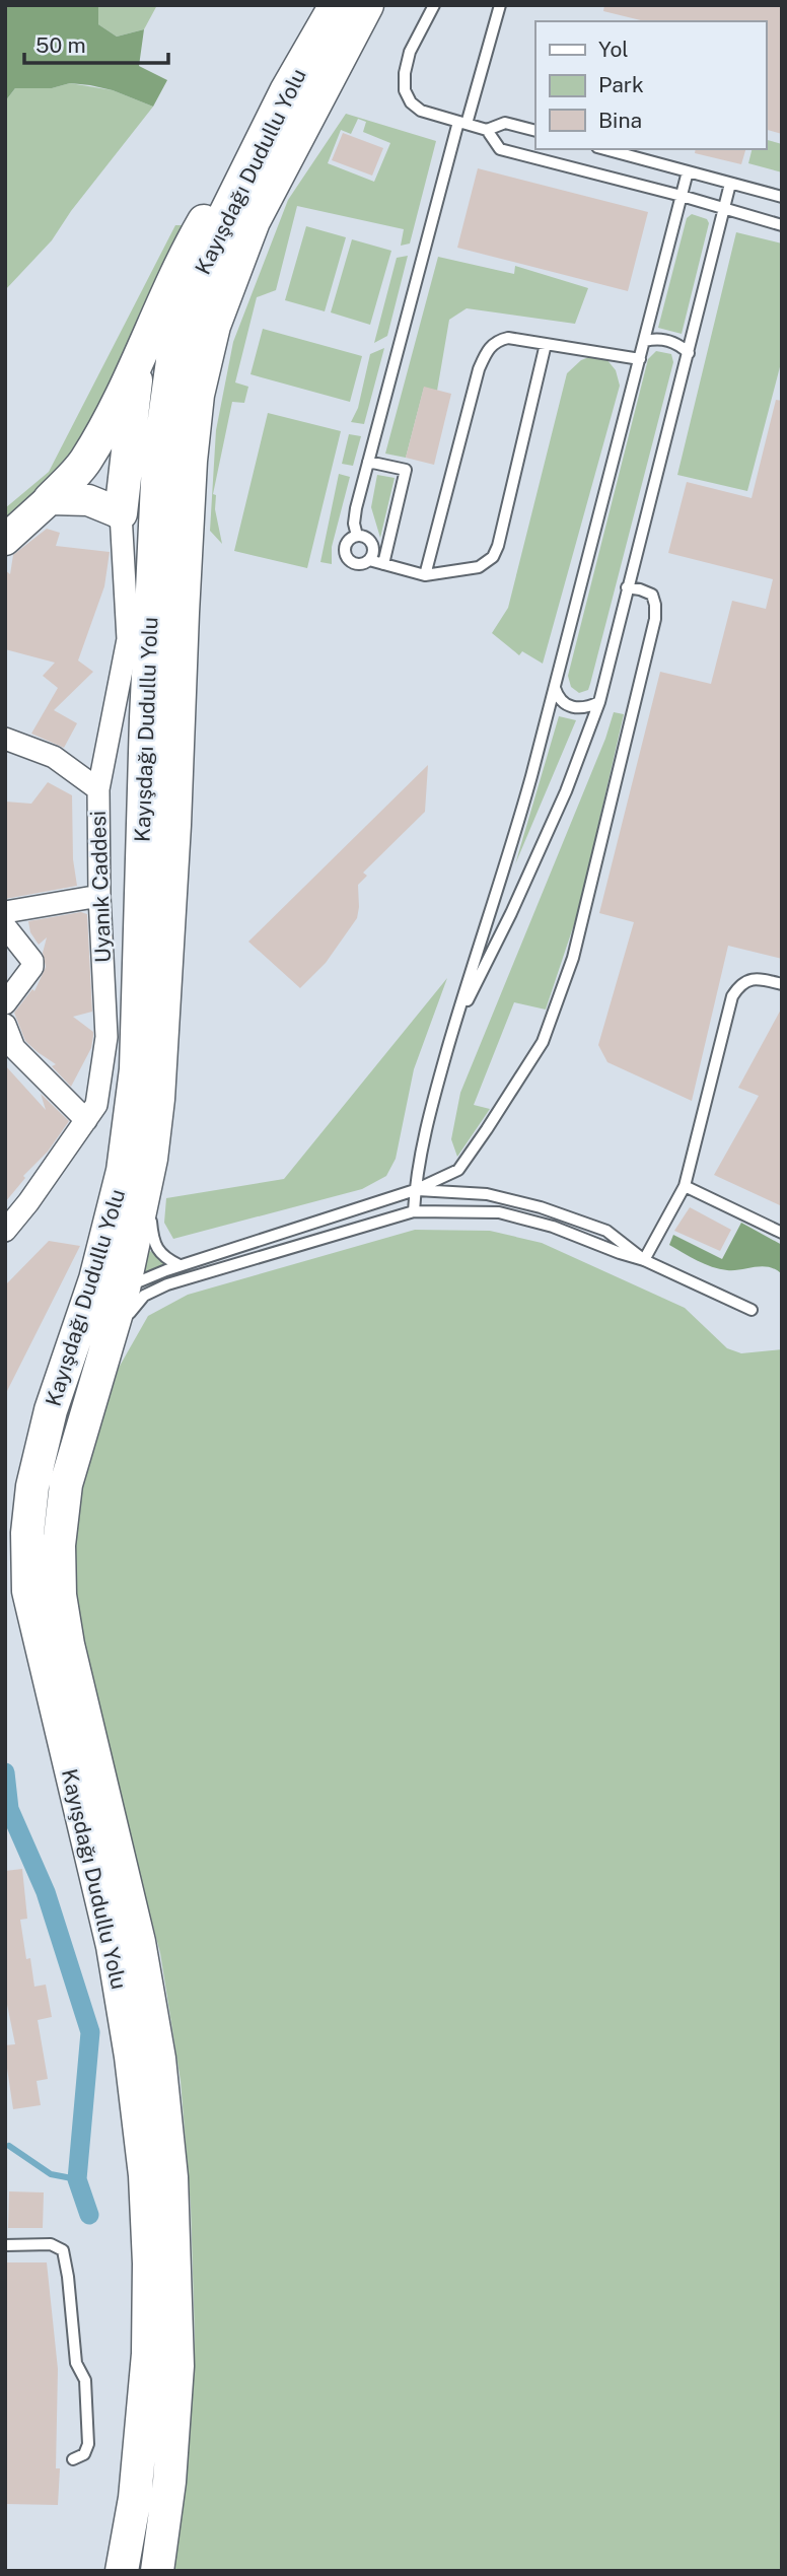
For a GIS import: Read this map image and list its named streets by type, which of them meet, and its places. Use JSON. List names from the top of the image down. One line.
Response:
{"streets":{"main road":["Kayışdağı Dudullu Yolu"],"street":["Uyanık Caddesi"]},"legend":["Yol","Park","Bina"],"scale_bar":"50 m"}
